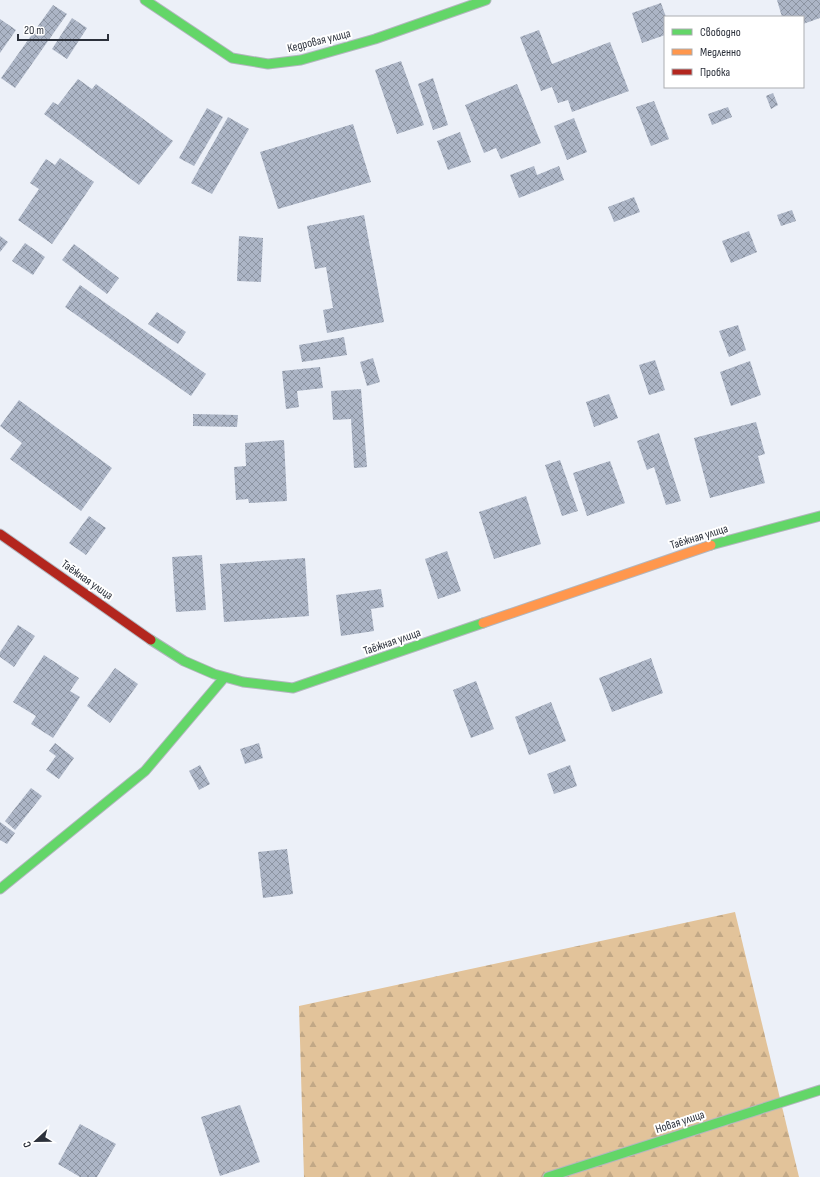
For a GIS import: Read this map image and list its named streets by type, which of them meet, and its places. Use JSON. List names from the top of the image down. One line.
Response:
{"streets":{"street":["Кедровая улица","Таёжная улица","Новая улица"]},"legend":["Свободно","Медленно","Пробка"],"scale_bar":"20 m","north":"left"}
